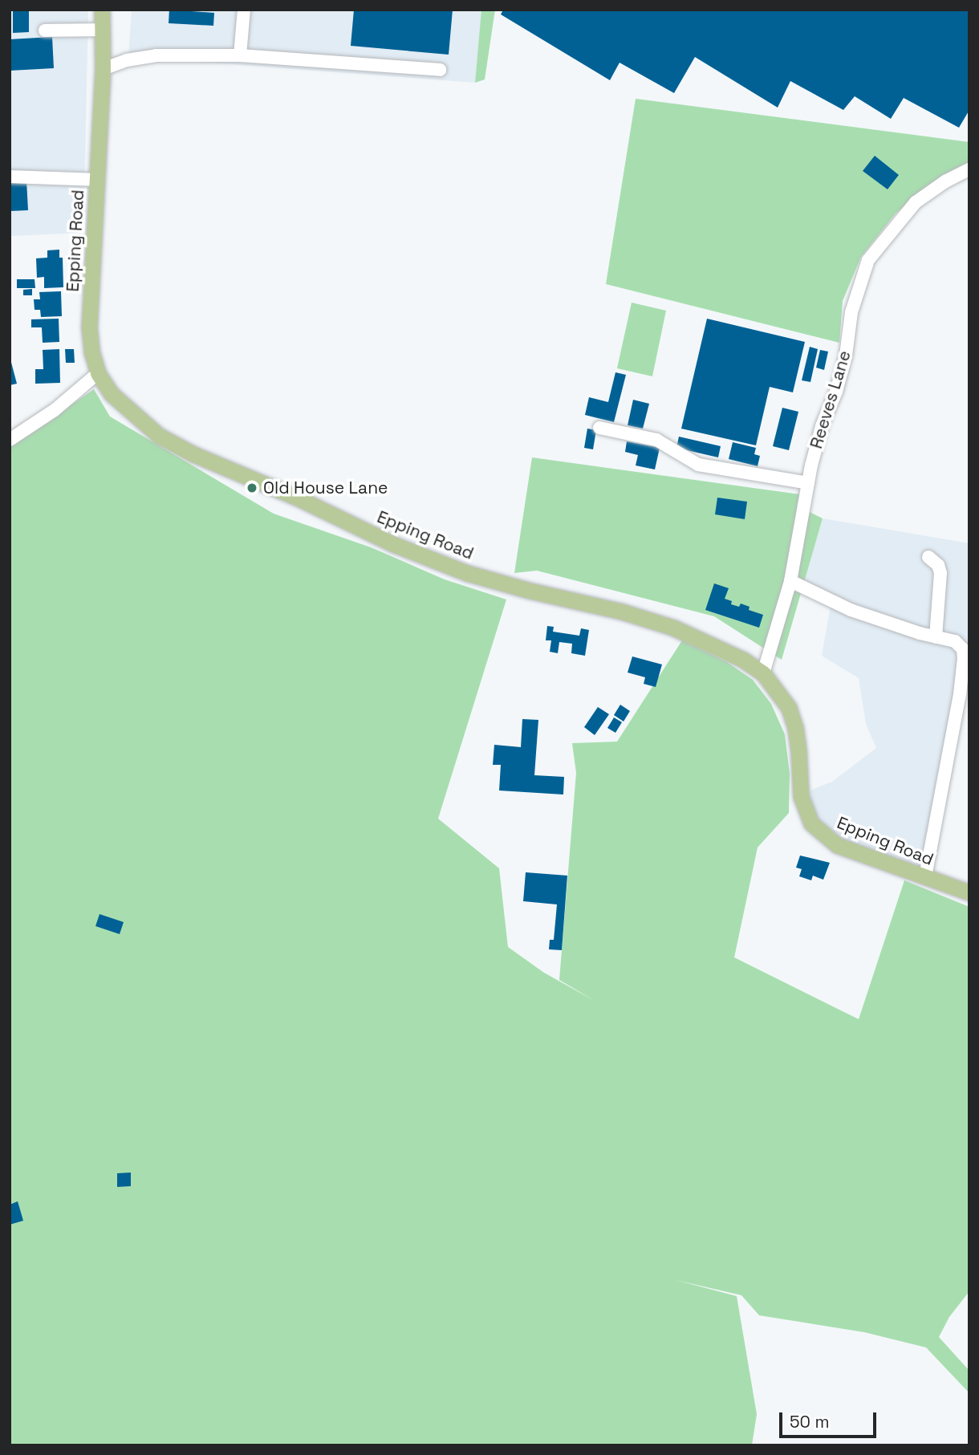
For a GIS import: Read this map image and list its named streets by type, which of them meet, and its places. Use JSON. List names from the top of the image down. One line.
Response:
{"streets":{"main road":["Epping Road"],"street":["Reeves Lane"]},"crossings":[["Epping Road","Reeves Lane"]],"places":["Old House Lane"],"scale_bar":"50 m"}
